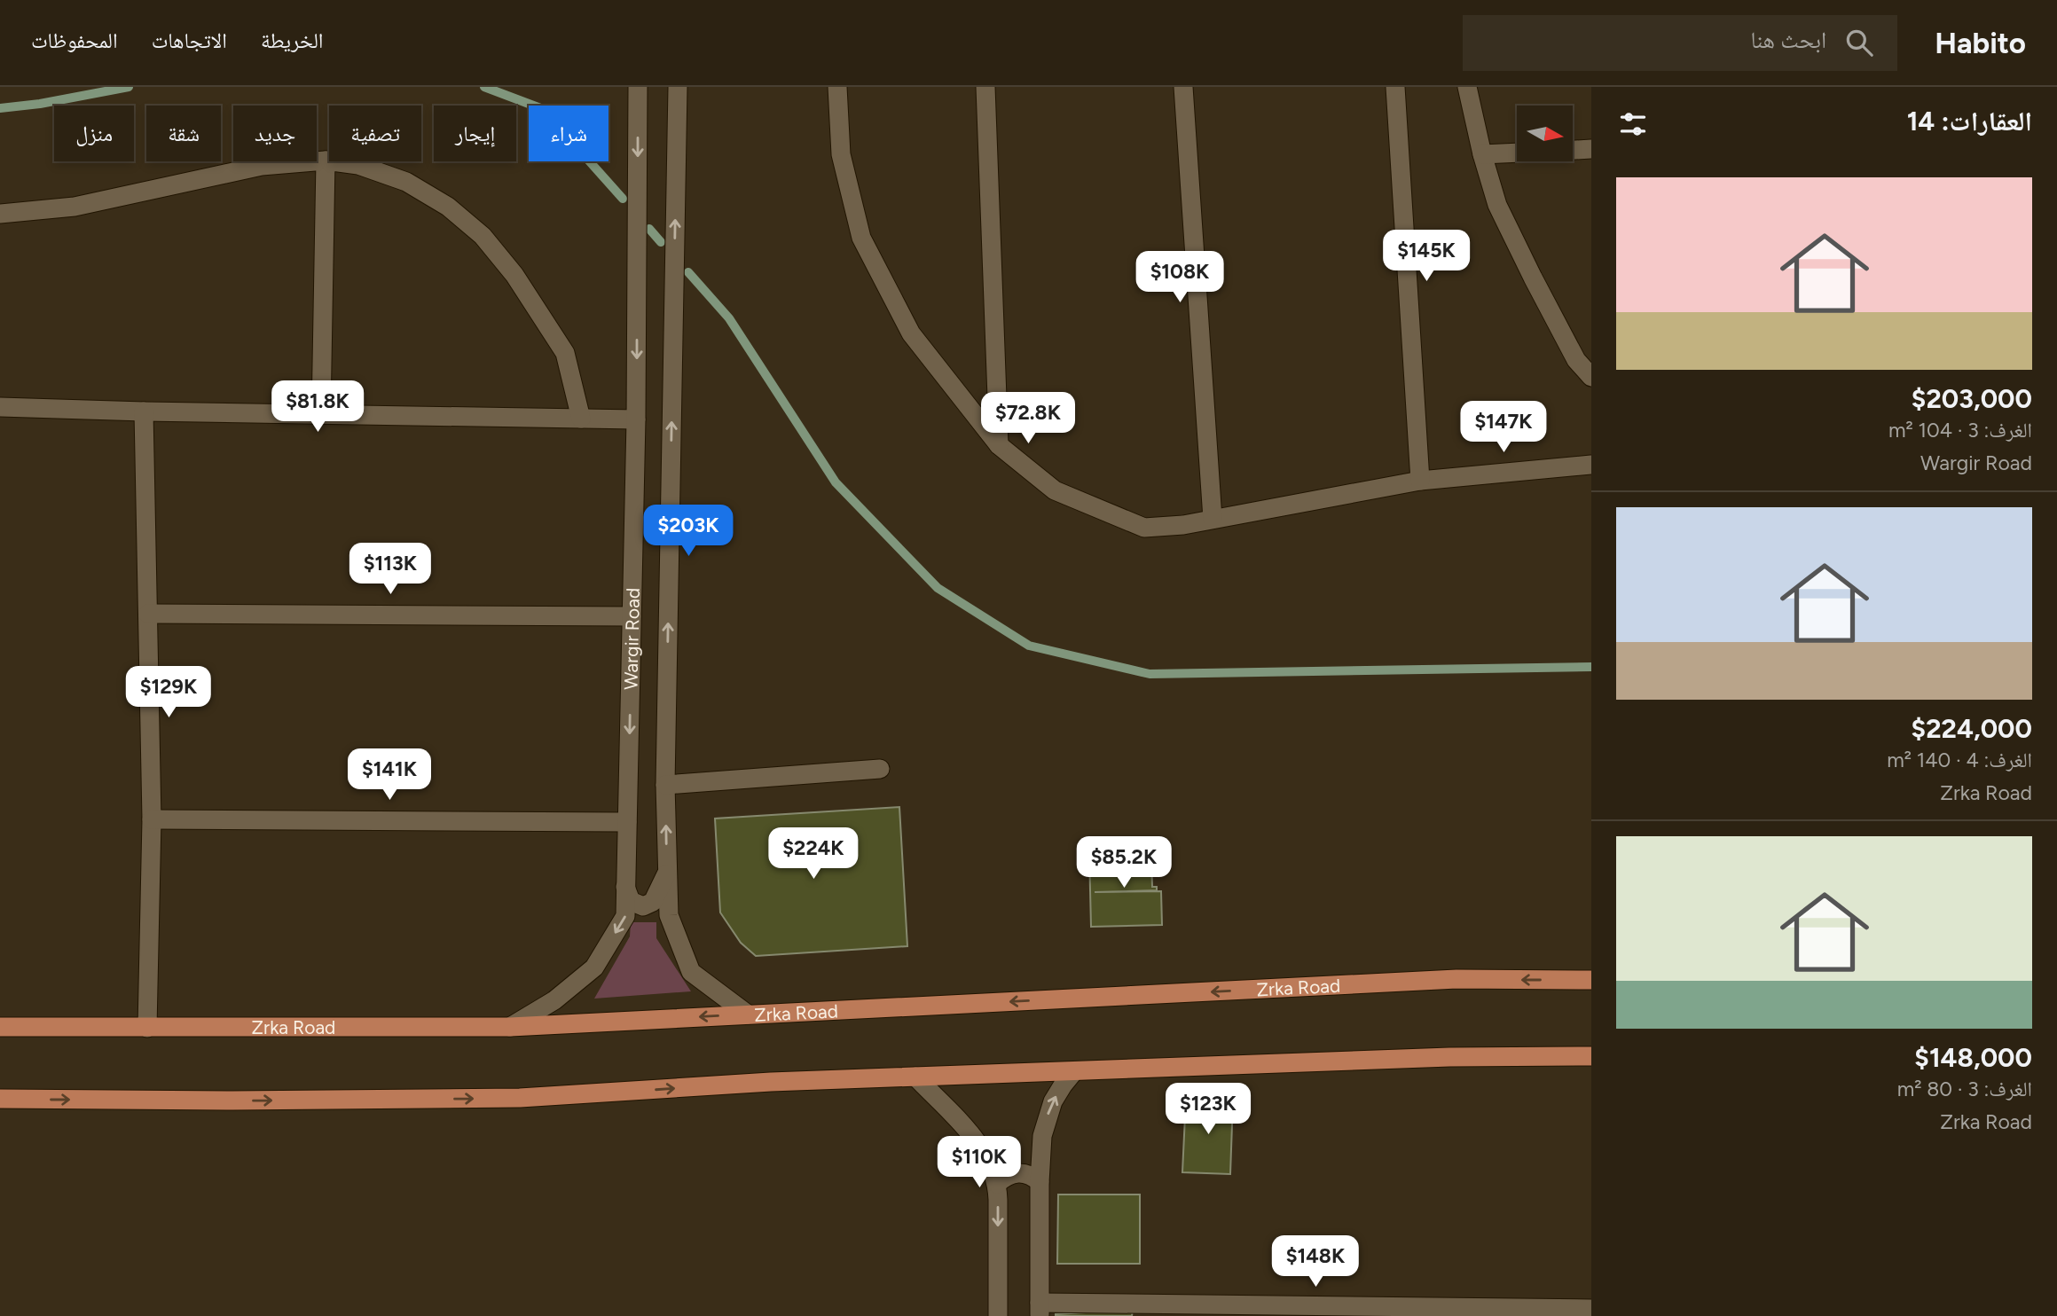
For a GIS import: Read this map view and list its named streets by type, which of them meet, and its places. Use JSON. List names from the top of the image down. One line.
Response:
{"streets":{"main road":["Zrka Road"],"street":["Wargir Road"]},"crossings":[["Wargir Road","Zrka Road"]],"north":"right","page":{"header":"Habito","search":"ابحث هنا","nav":["الخريطة","الاتجاهات","المحفوظات"],"heading":"العقارات: 14","chip":["شراء","إيجار","تصفية","جديد","شقة","منزل"],"list":[{"name":"$203,000","note":"الغرف: 3 · 104 m² · Wargir Road"},{"name":"$224,000","note":"الغرف: 4 · 140 m² · Zrka Road"},{"name":"$148,000","note":"الغرف: 3 · 80 m² · Zrka Road"}],"price":["$145K","$108K","$81.8K","$72.8K","$147K","$203K","$113K","$129K","$141K","$224K","$85.2K","$123K","$110K","$148K"]}}
